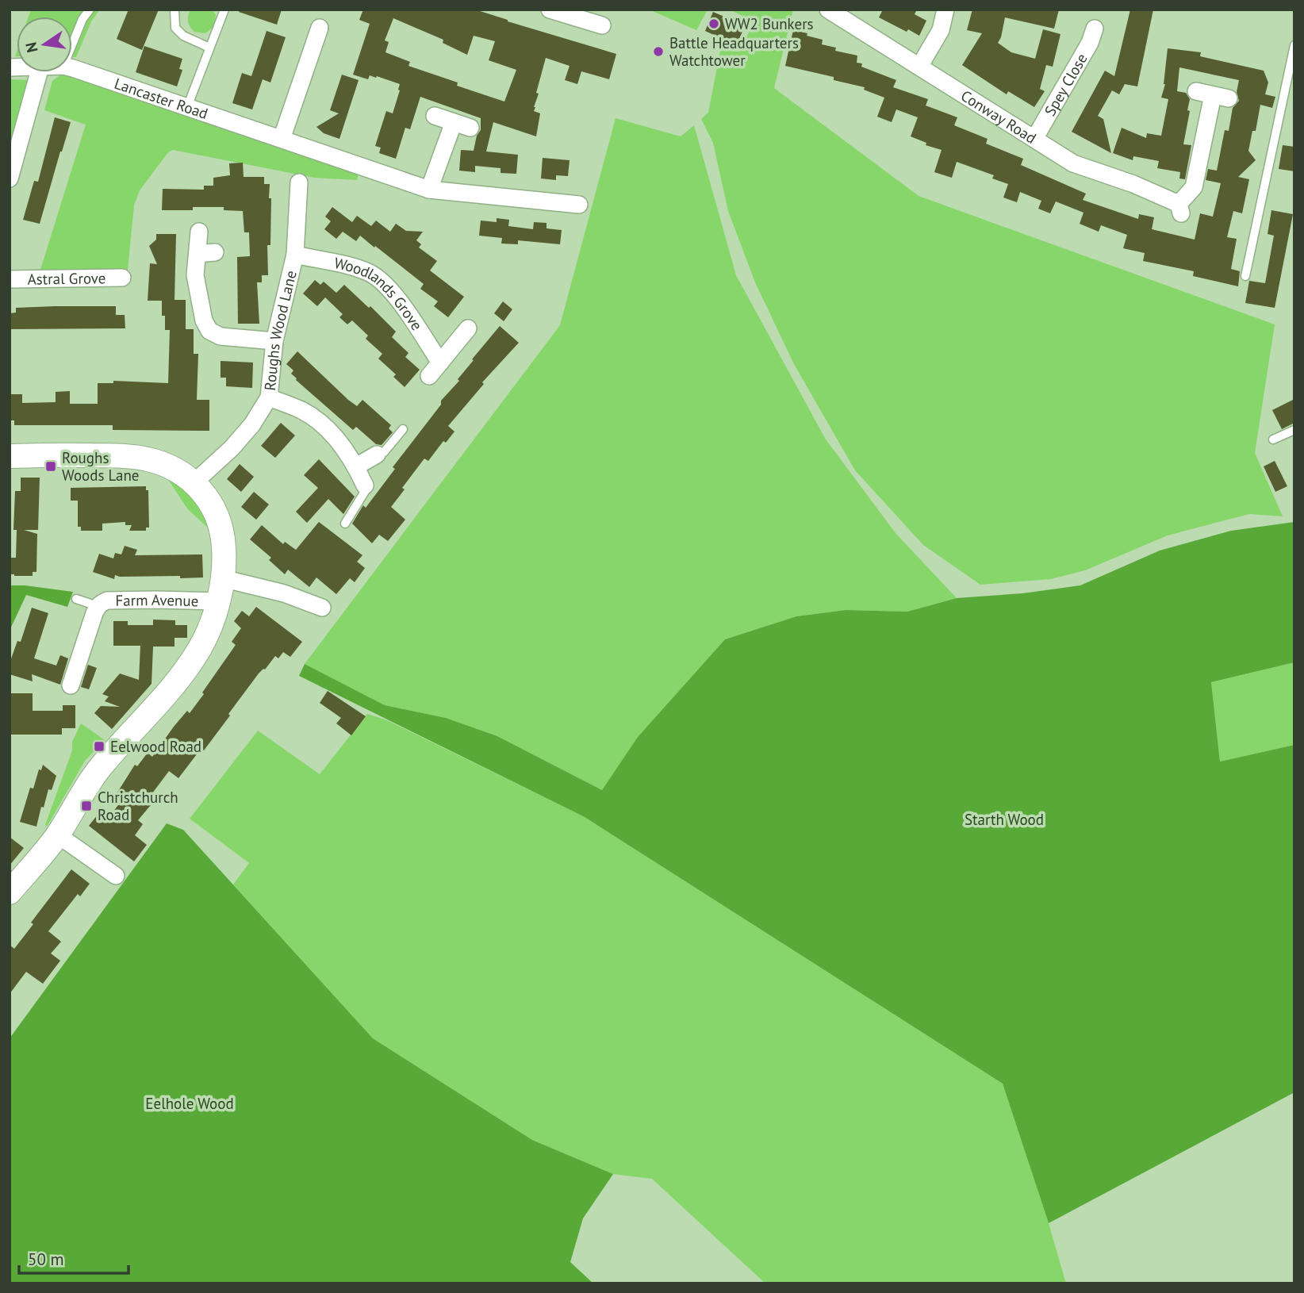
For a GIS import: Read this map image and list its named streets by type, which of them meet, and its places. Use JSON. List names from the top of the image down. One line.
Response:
{"streets":{"street":["Spey Close","Lancaster Road","Conway Road","Astral Grove","Woodlands Grove","Roughs Wood Lane","Farm Avenue"]},"crossings":[["Spey Close","Conway Road"],["Woodlands Grove","Roughs Wood Lane"]],"parks":["Starth Wood","Eelhole Wood"],"places":{"other":["WW2 Bunkers","Battle Headquarters Watchtower"],"transit":["Roughs Woods Lane","Eelwood Road","Christchurch Road"]},"scale_bar":"50 m","north":"left"}
